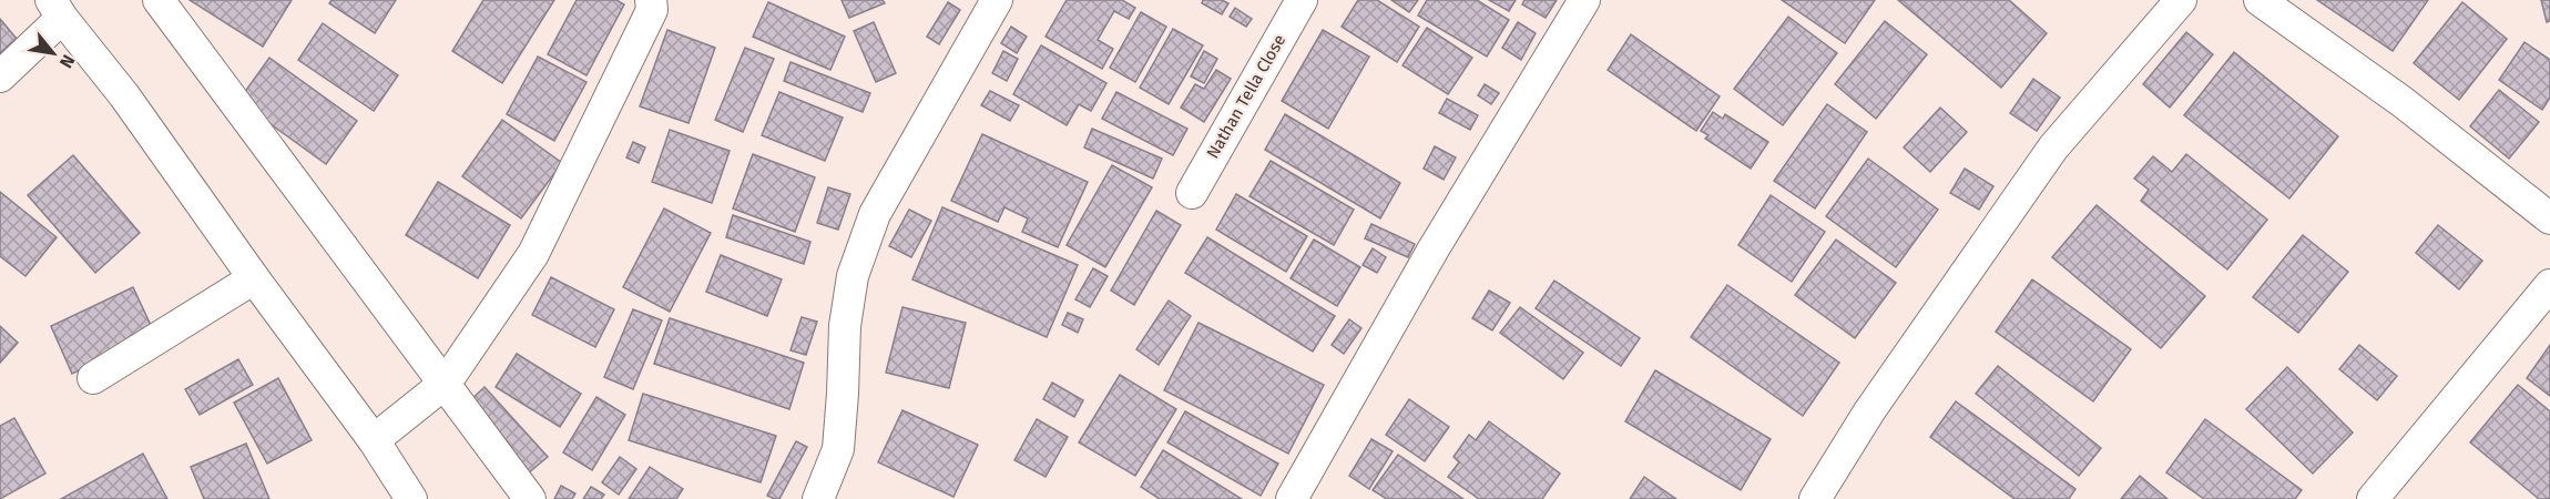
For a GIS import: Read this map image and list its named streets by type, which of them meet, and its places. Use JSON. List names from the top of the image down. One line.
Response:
{"streets":{"street":["Nathan Tella Close"]},"north":"bottom right"}
